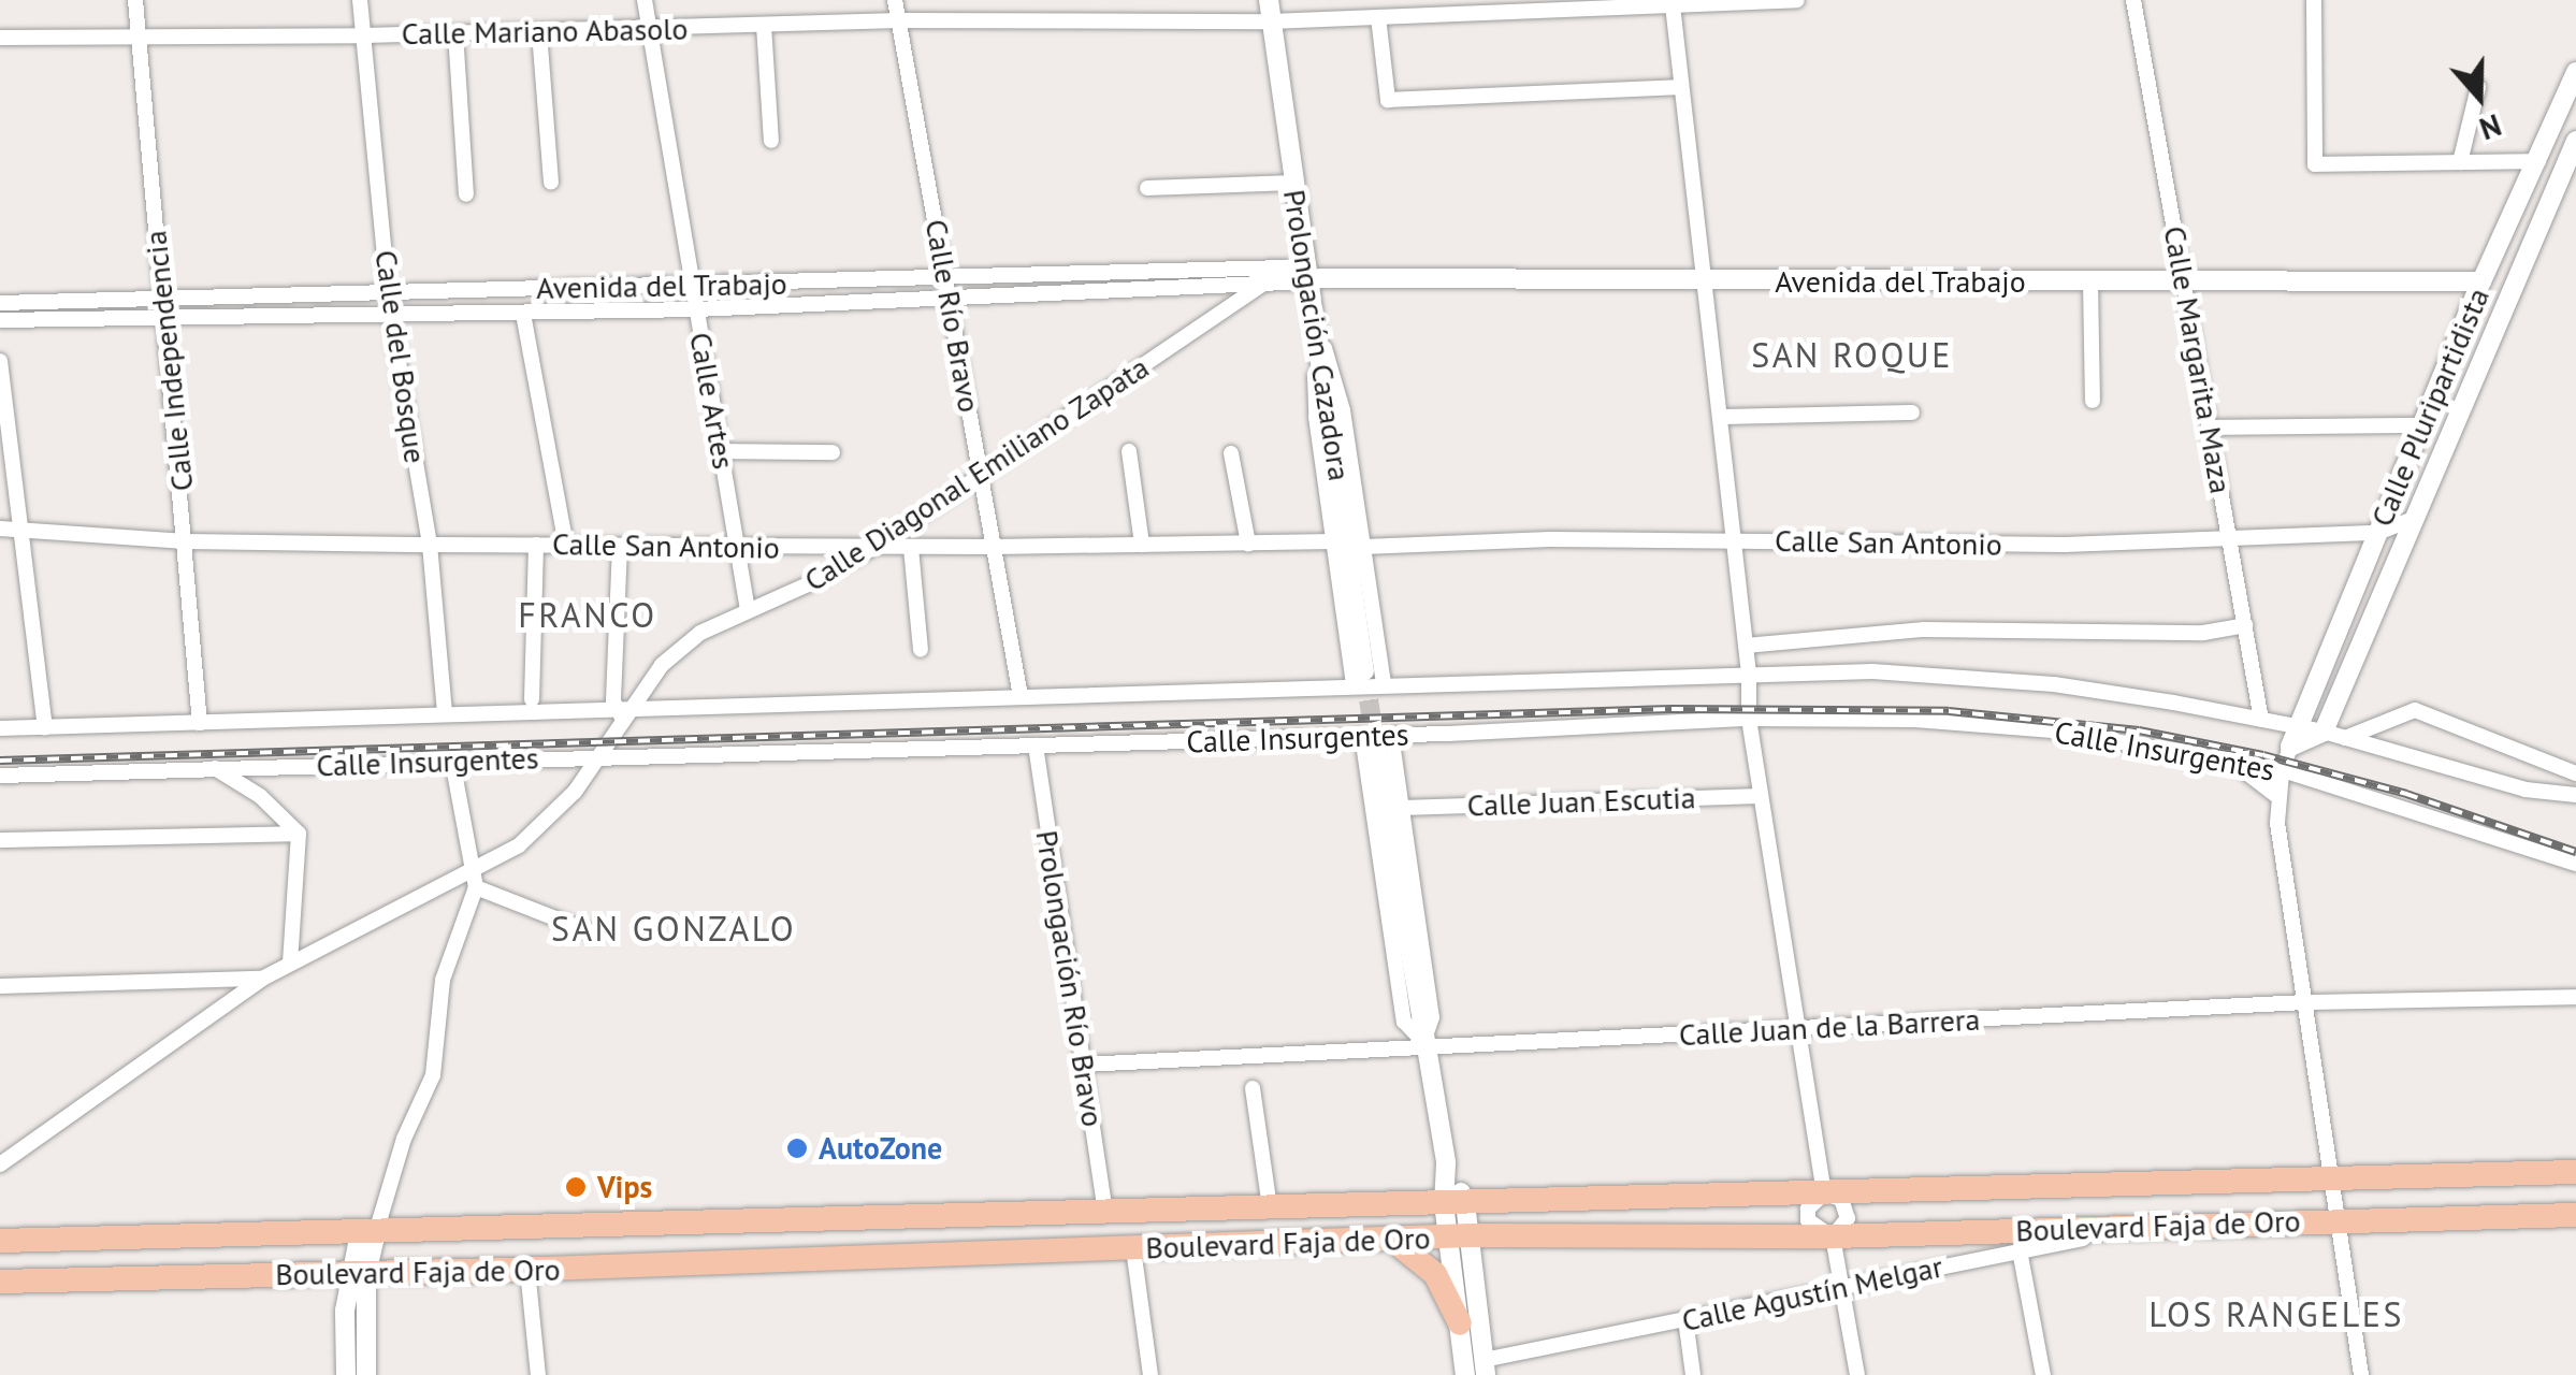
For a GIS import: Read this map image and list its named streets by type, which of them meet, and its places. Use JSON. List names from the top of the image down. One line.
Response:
{"streets":{"main road":["Boulevard Faja de Oro"],"street":["Calle Mariano Abasolo","Avenida del Trabajo","Calle Río Bravo","Prolongación Cazadora","Calle del Bosque","Calle Margarita Maza","Calle Independencia","Calle Artes","Calle Pluripartidista","Calle Diagonal Emiliano Zapata","Calle San Antonio","Calle Insurgentes","Calle Juan Escutia","Prolongación Río Bravo","Calle Juan de la Barrera","Calle Agustín Melgar"]},"crossings":[["Calle Mariano Abasolo","Calle Río Bravo"],["Calle Mariano Abasolo","Prolongación Cazadora"],["Calle Mariano Abasolo","Calle del Bosque"],["Calle Mariano Abasolo","Calle Independencia"],["Calle Mariano Abasolo","Calle Artes"],["Avenida del Trabajo","Calle Río Bravo"],["Avenida del Trabajo","Prolongación Cazadora"],["Avenida del Trabajo","Calle del Bosque"],["Avenida del Trabajo","Calle Margarita Maza"],["Avenida del Trabajo","Calle Independencia"],["Avenida del Trabajo","Calle Artes"],["Avenida del Trabajo","Calle Pluripartidista"],["Avenida del Trabajo","Calle Diagonal Emiliano Zapata"],["Calle Río Bravo","Calle Diagonal Emiliano Zapata"],["Calle Río Bravo","Calle San Antonio"],["Calle Río Bravo","Calle Insurgentes"],["Prolongación Cazadora","Calle Diagonal Emiliano Zapata"],["Prolongación Cazadora","Calle Insurgentes"],["Calle del Bosque","Calle San Antonio"],["Calle del Bosque","Calle Insurgentes"],["Calle Margarita Maza","Calle San Antonio"],["Calle Margarita Maza","Calle Insurgentes"],["Calle Independencia","Calle San Antonio"],["Calle Independencia","Calle Insurgentes"],["Calle Artes","Calle Diagonal Emiliano Zapata"],["Calle Artes","Calle San Antonio"],["Calle Pluripartidista","Calle San Antonio"],["Calle Pluripartidista","Calle Insurgentes"],["Calle Pluripartidista","Calle Juan de la Barrera"],["Calle Pluripartidista","Boulevard Faja de Oro"],["Calle Diagonal Emiliano Zapata","Calle San Antonio"],["Calle Diagonal Emiliano Zapata","Calle Insurgentes"],["Calle Insurgentes","Prolongación Río Bravo"],["Prolongación Río Bravo","Calle Juan de la Barrera"],["Prolongación Río Bravo","Boulevard Faja de Oro"],["Boulevard Faja de Oro","Calle Agustín Melgar"]],"districts":["SAN ROQUE","FRANCO","SAN GONZALO","LOS RANGELES"],"places":["AutoZone","Vips"],"north":"bottom"}
